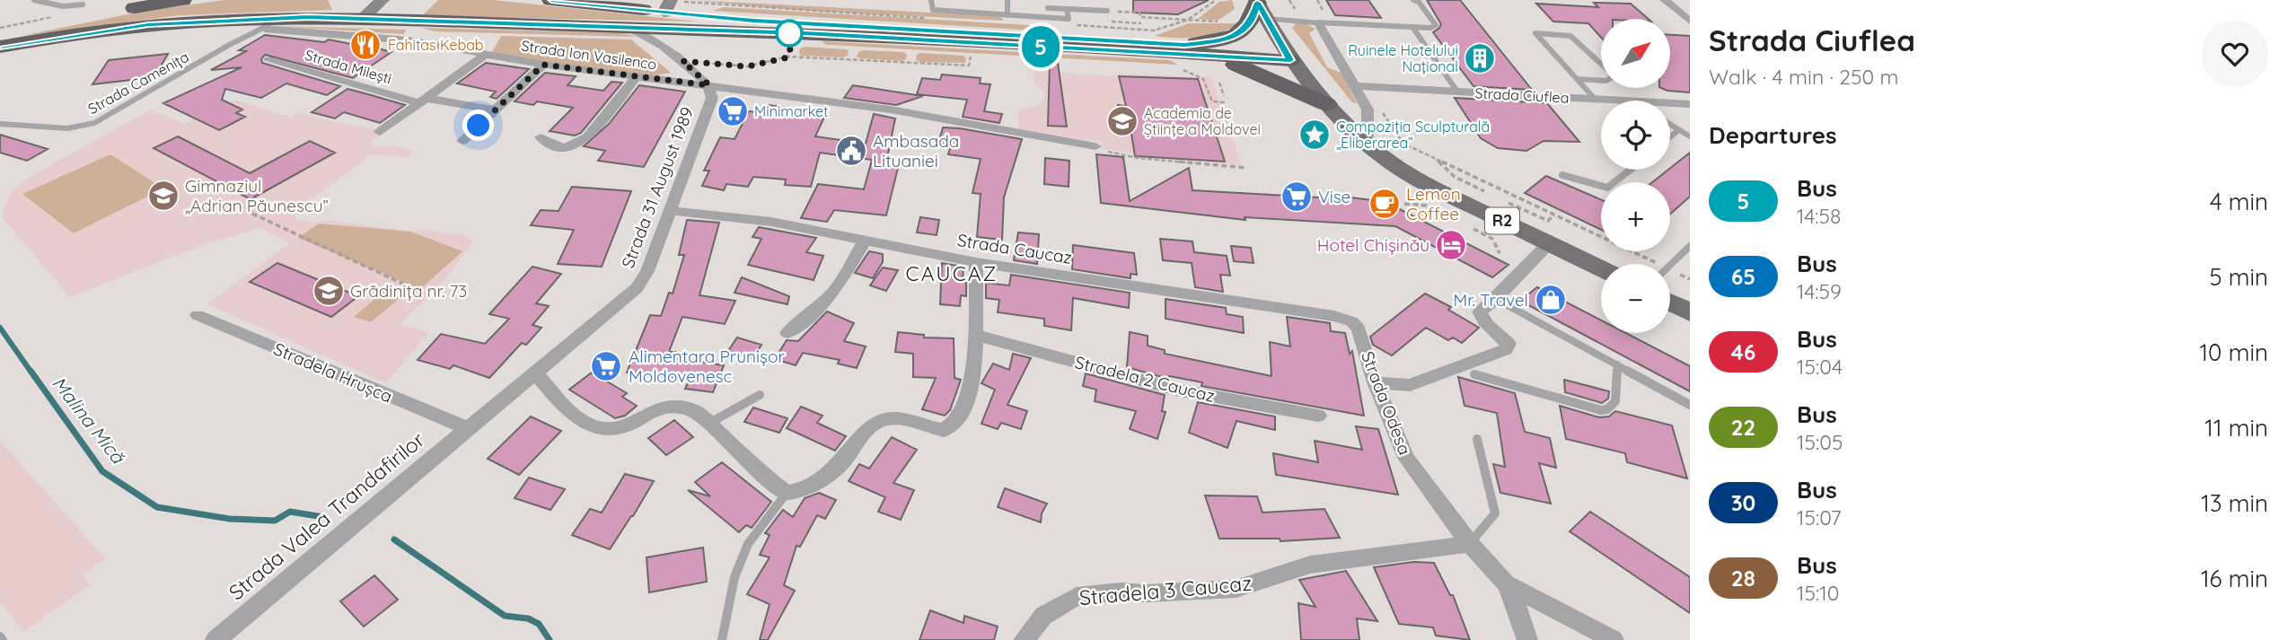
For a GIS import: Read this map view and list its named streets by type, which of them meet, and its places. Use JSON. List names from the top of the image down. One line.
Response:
{"streets":{"main road":["R2"],"street":["Strada Ion Vasilenco","Strada Milești","Strada Ciuflea","Strada 31 August 1989","Strada Caucaz","Stradela Hrușca","Stradela 2 Caucaz","Strada Odesa","Strada Valea Trandafirilor","Stradela 3 Caucaz"],"lane":["Strada Camenița"]},"crossings":[["Strada Ion Vasilenco","Strada Camenița"],["Strada Ion Vasilenco","Strada 31 August 1989"],["Strada 31 August 1989","Strada Caucaz"],["Strada 31 August 1989","Stradela Hrușca"],["Strada 31 August 1989","Strada Valea Trandafirilor"],["Strada Caucaz","Strada Odesa"],["Stradela Hrușca","Strada Valea Trandafirilor"],["Strada Odesa","Stradela 3 Caucaz"]],"districts":["CAUCAZ"],"water":["Malina Mică"],"places":{"restaurant":["Fahitas Kebab"],"building":["Ruinele Hotelului Național"],"supermarket":["Minimarket","Vise","Alimentara Prunișor Moldovenesc"],"school or university":["Academia de Științe a Moldovei","Gimnaziul „Adrian Păunescu”","Grădinița nr. 73"],"place":["Compoziția Sculpturală „Eliberarea”"],"public building":["Ambasada Lituaniei"],"cafe":["Lemon Coffee"],"hotel":["Hotel Chișinău"],"shop":["Mr. Travel"]},"lines":["bus line 5"],"north":"top right","page":{"on_map":"5","heading":[["Strada Ciuflea","Walk · 4 min · 250 m"],"Departures"],"map_buttons":["+","−"],"list":[{"mark":"5","name":"Bus","note":"14:58","value":"4 min"},{"mark":"65","name":"Bus","note":"14:59","value":"5 min"},{"mark":"46","name":"Bus","note":"15:04","value":"10 min"},{"mark":"22","name":"Bus","note":"15:05","value":"11 min"},{"mark":"30","name":"Bus","note":"15:07","value":"13 min"},{"mark":"28","name":"Bus","note":"15:10","value":"16 min"}]}}
